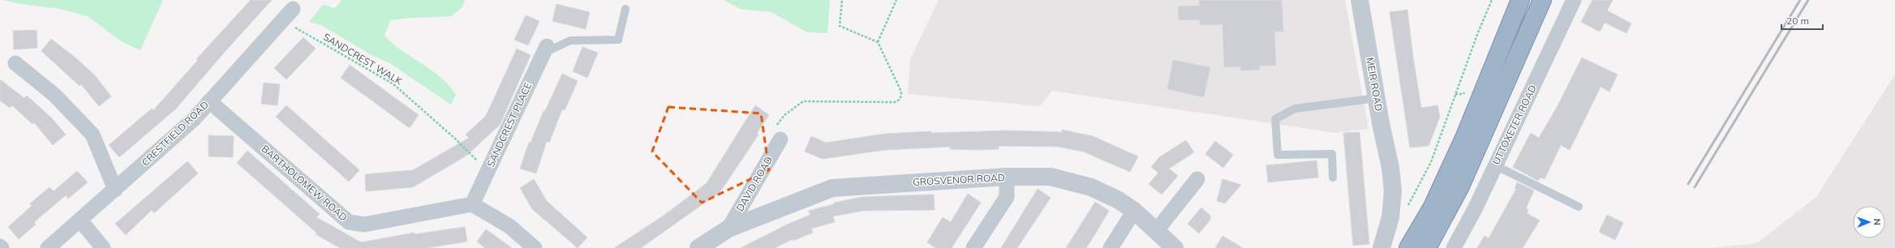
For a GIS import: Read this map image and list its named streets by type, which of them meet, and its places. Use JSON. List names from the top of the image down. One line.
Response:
{"streets":{"street":["MEIR ROAD","SANDCREST PLACE","UTTOXETER ROAD","CRESTFIELD ROAD","GROSVENOR ROAD","BARTHOLOMEW ROAD","DAVID ROAD"],"path":["SANDCREST WALK"]},"crossings":[["SANDCREST WALK","SANDCREST PLACE"],["SANDCREST WALK","CRESTFIELD ROAD"],["SANDCREST PLACE","BARTHOLOMEW ROAD"],["CRESTFIELD ROAD","BARTHOLOMEW ROAD"],["GROSVENOR ROAD","DAVID ROAD"]],"scale_bar":"20 m","north":"right"}
